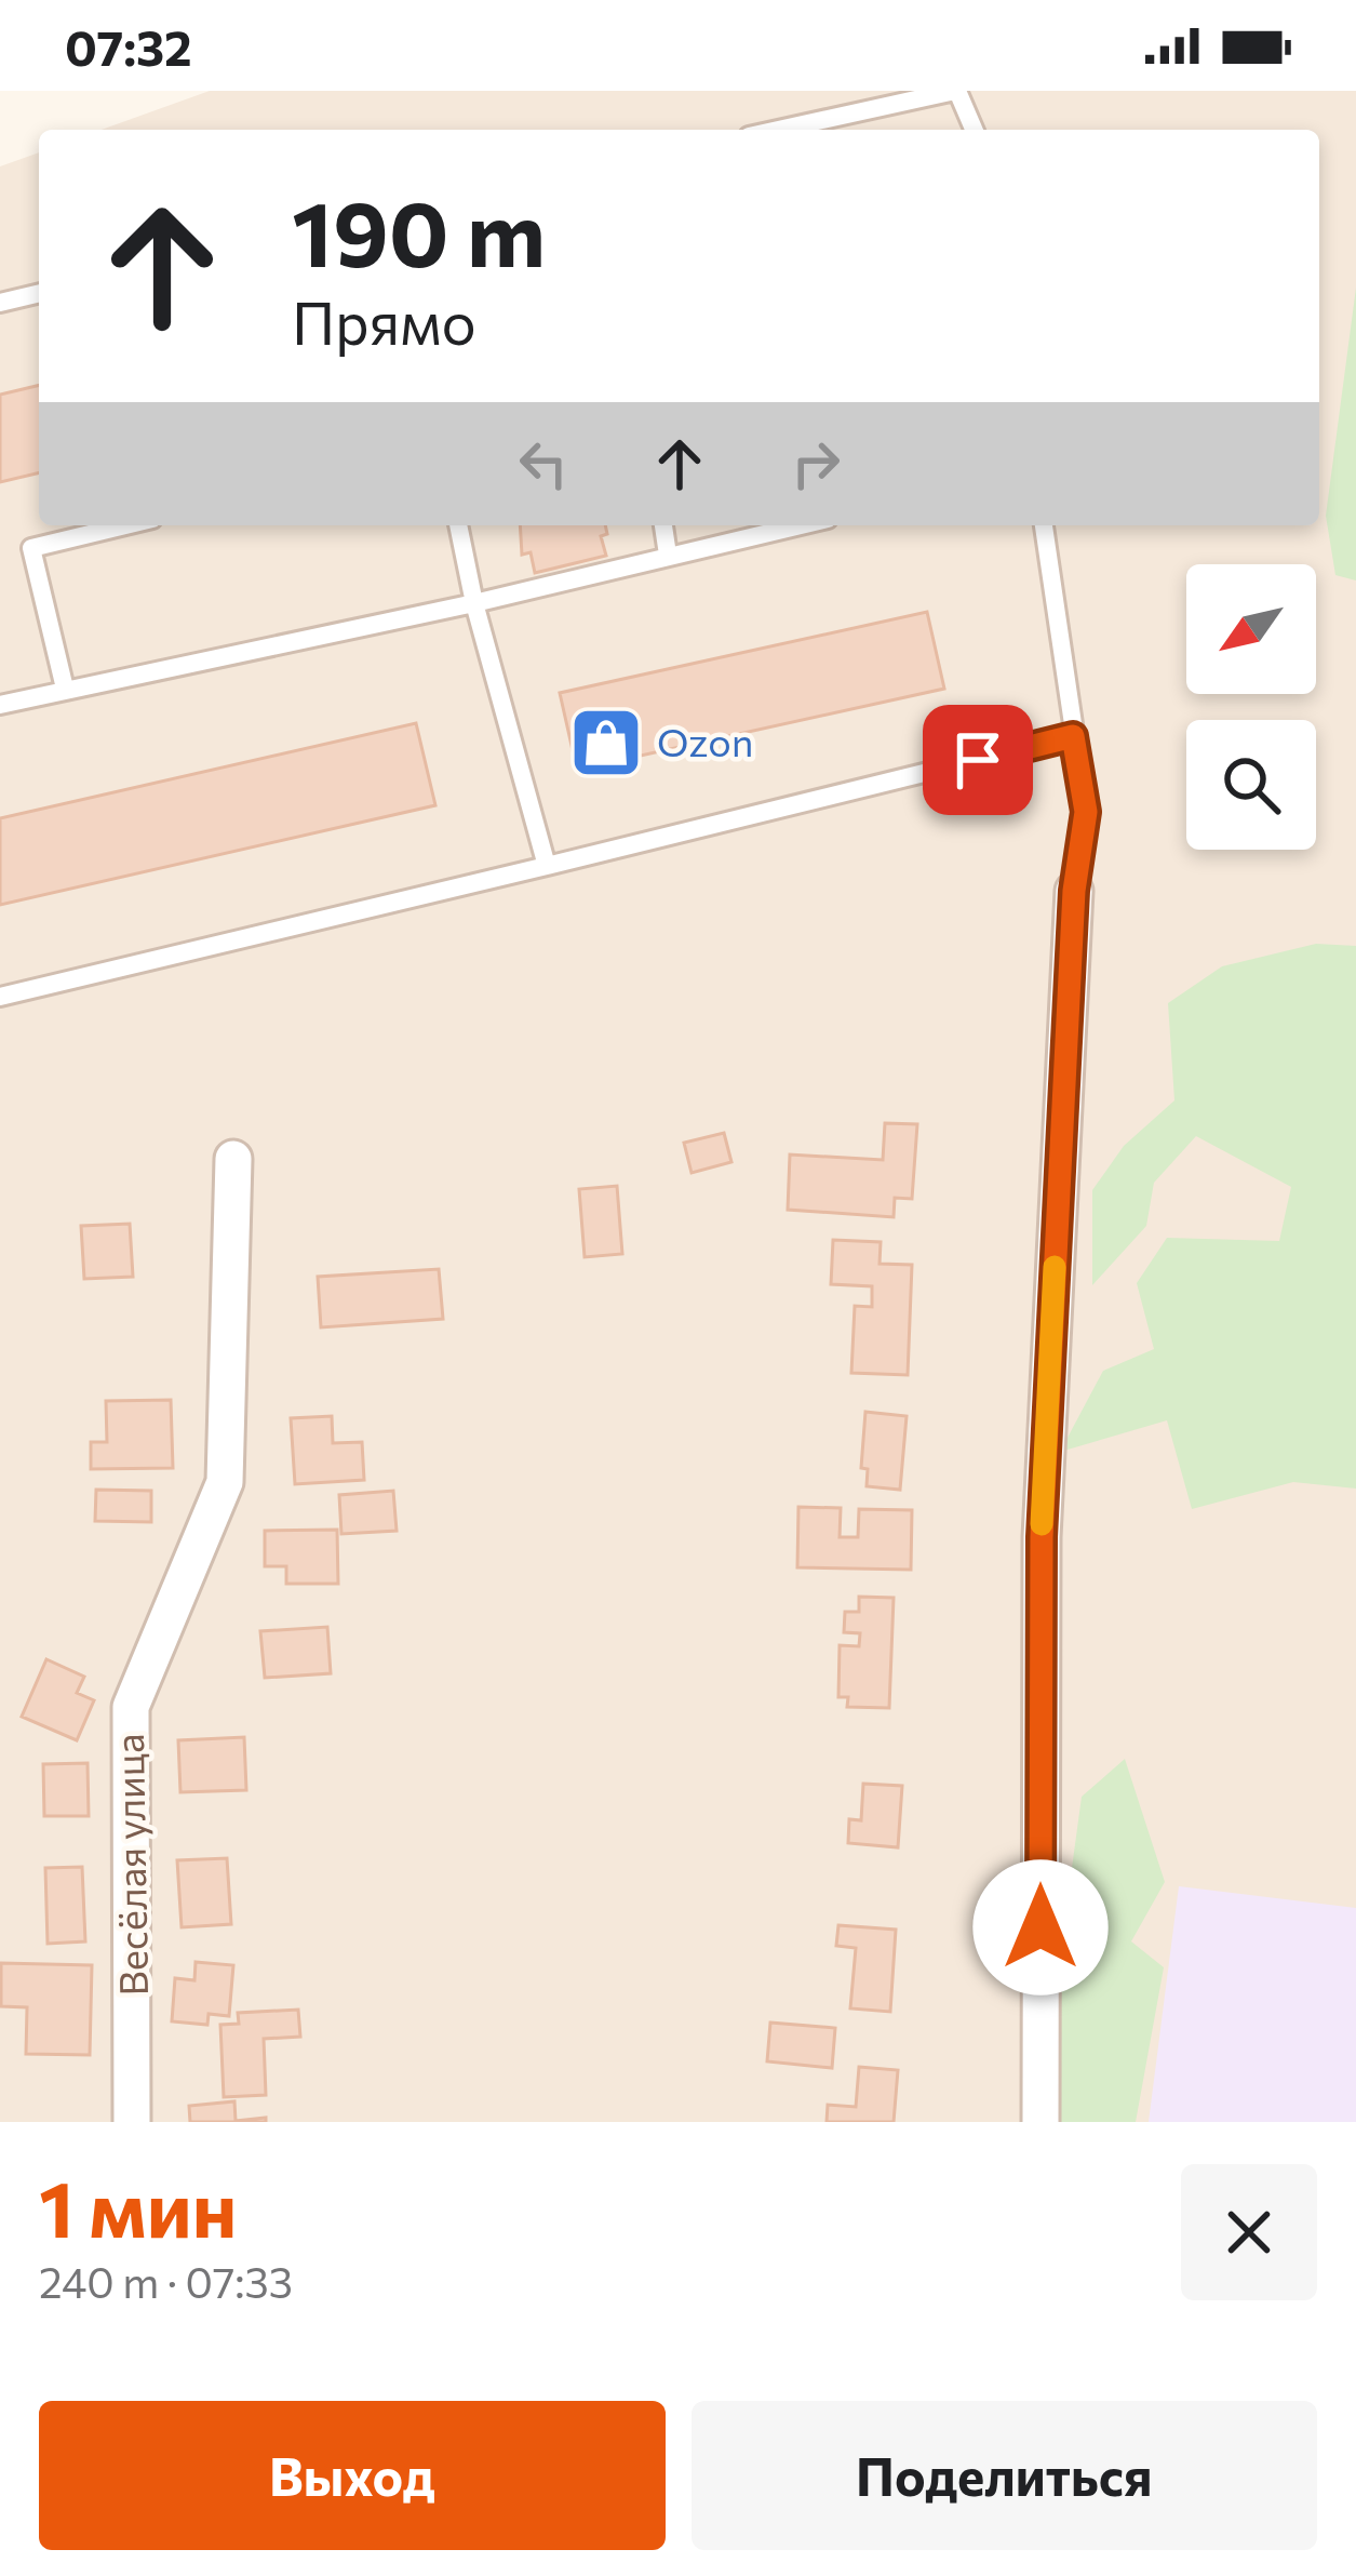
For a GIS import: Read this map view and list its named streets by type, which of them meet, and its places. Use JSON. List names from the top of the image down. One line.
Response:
{"streets":{"street":["Весёлая улица"]},"places":{"shop":["Ozon"]},"north":"bottom left","page":{"status":"07:32","turn":["190 m","Прямо"],"heading":["1 мин","240 m · 07:33"],"buttons":["Выход","Поделиться"]}}
